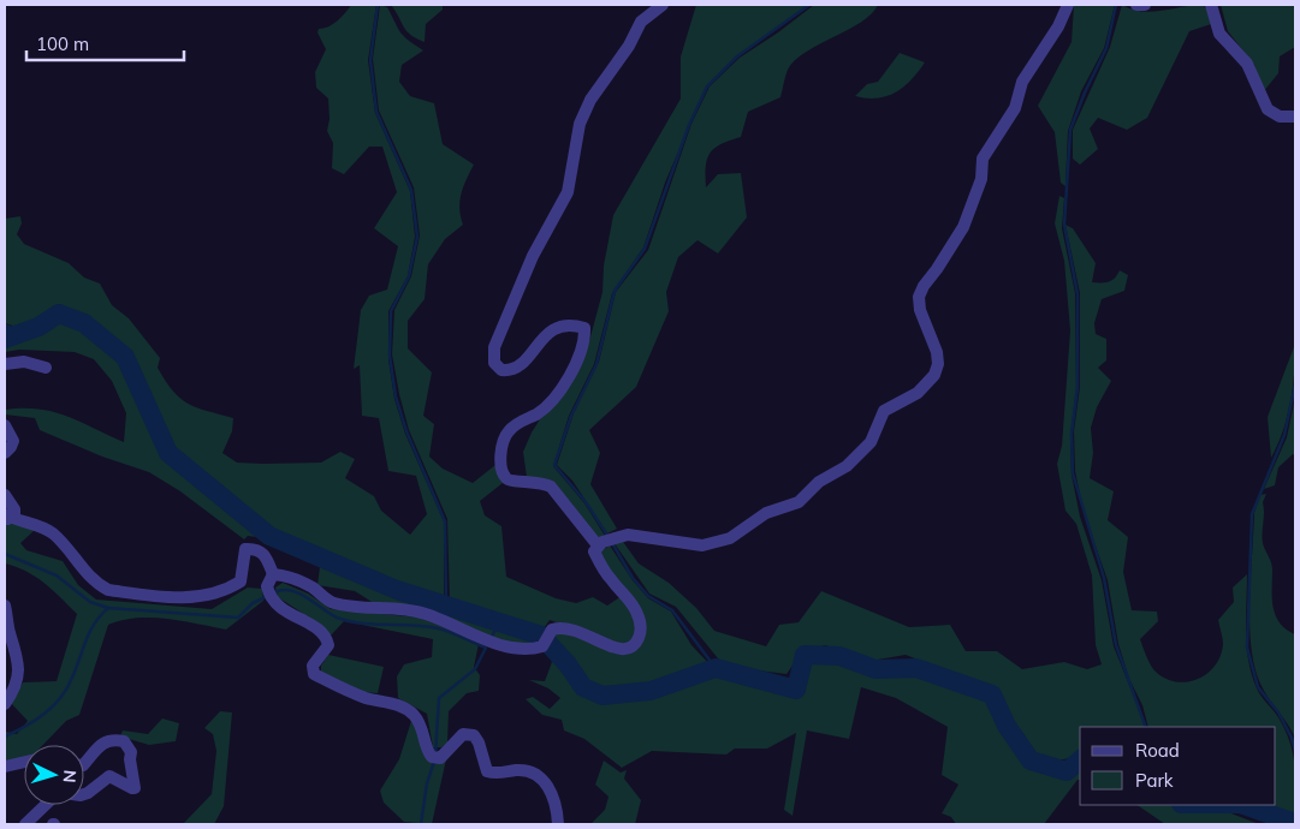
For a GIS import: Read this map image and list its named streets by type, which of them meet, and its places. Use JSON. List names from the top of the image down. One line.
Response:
{"legend":["Road","Park"],"scale_bar":"100 m","north":"right"}
